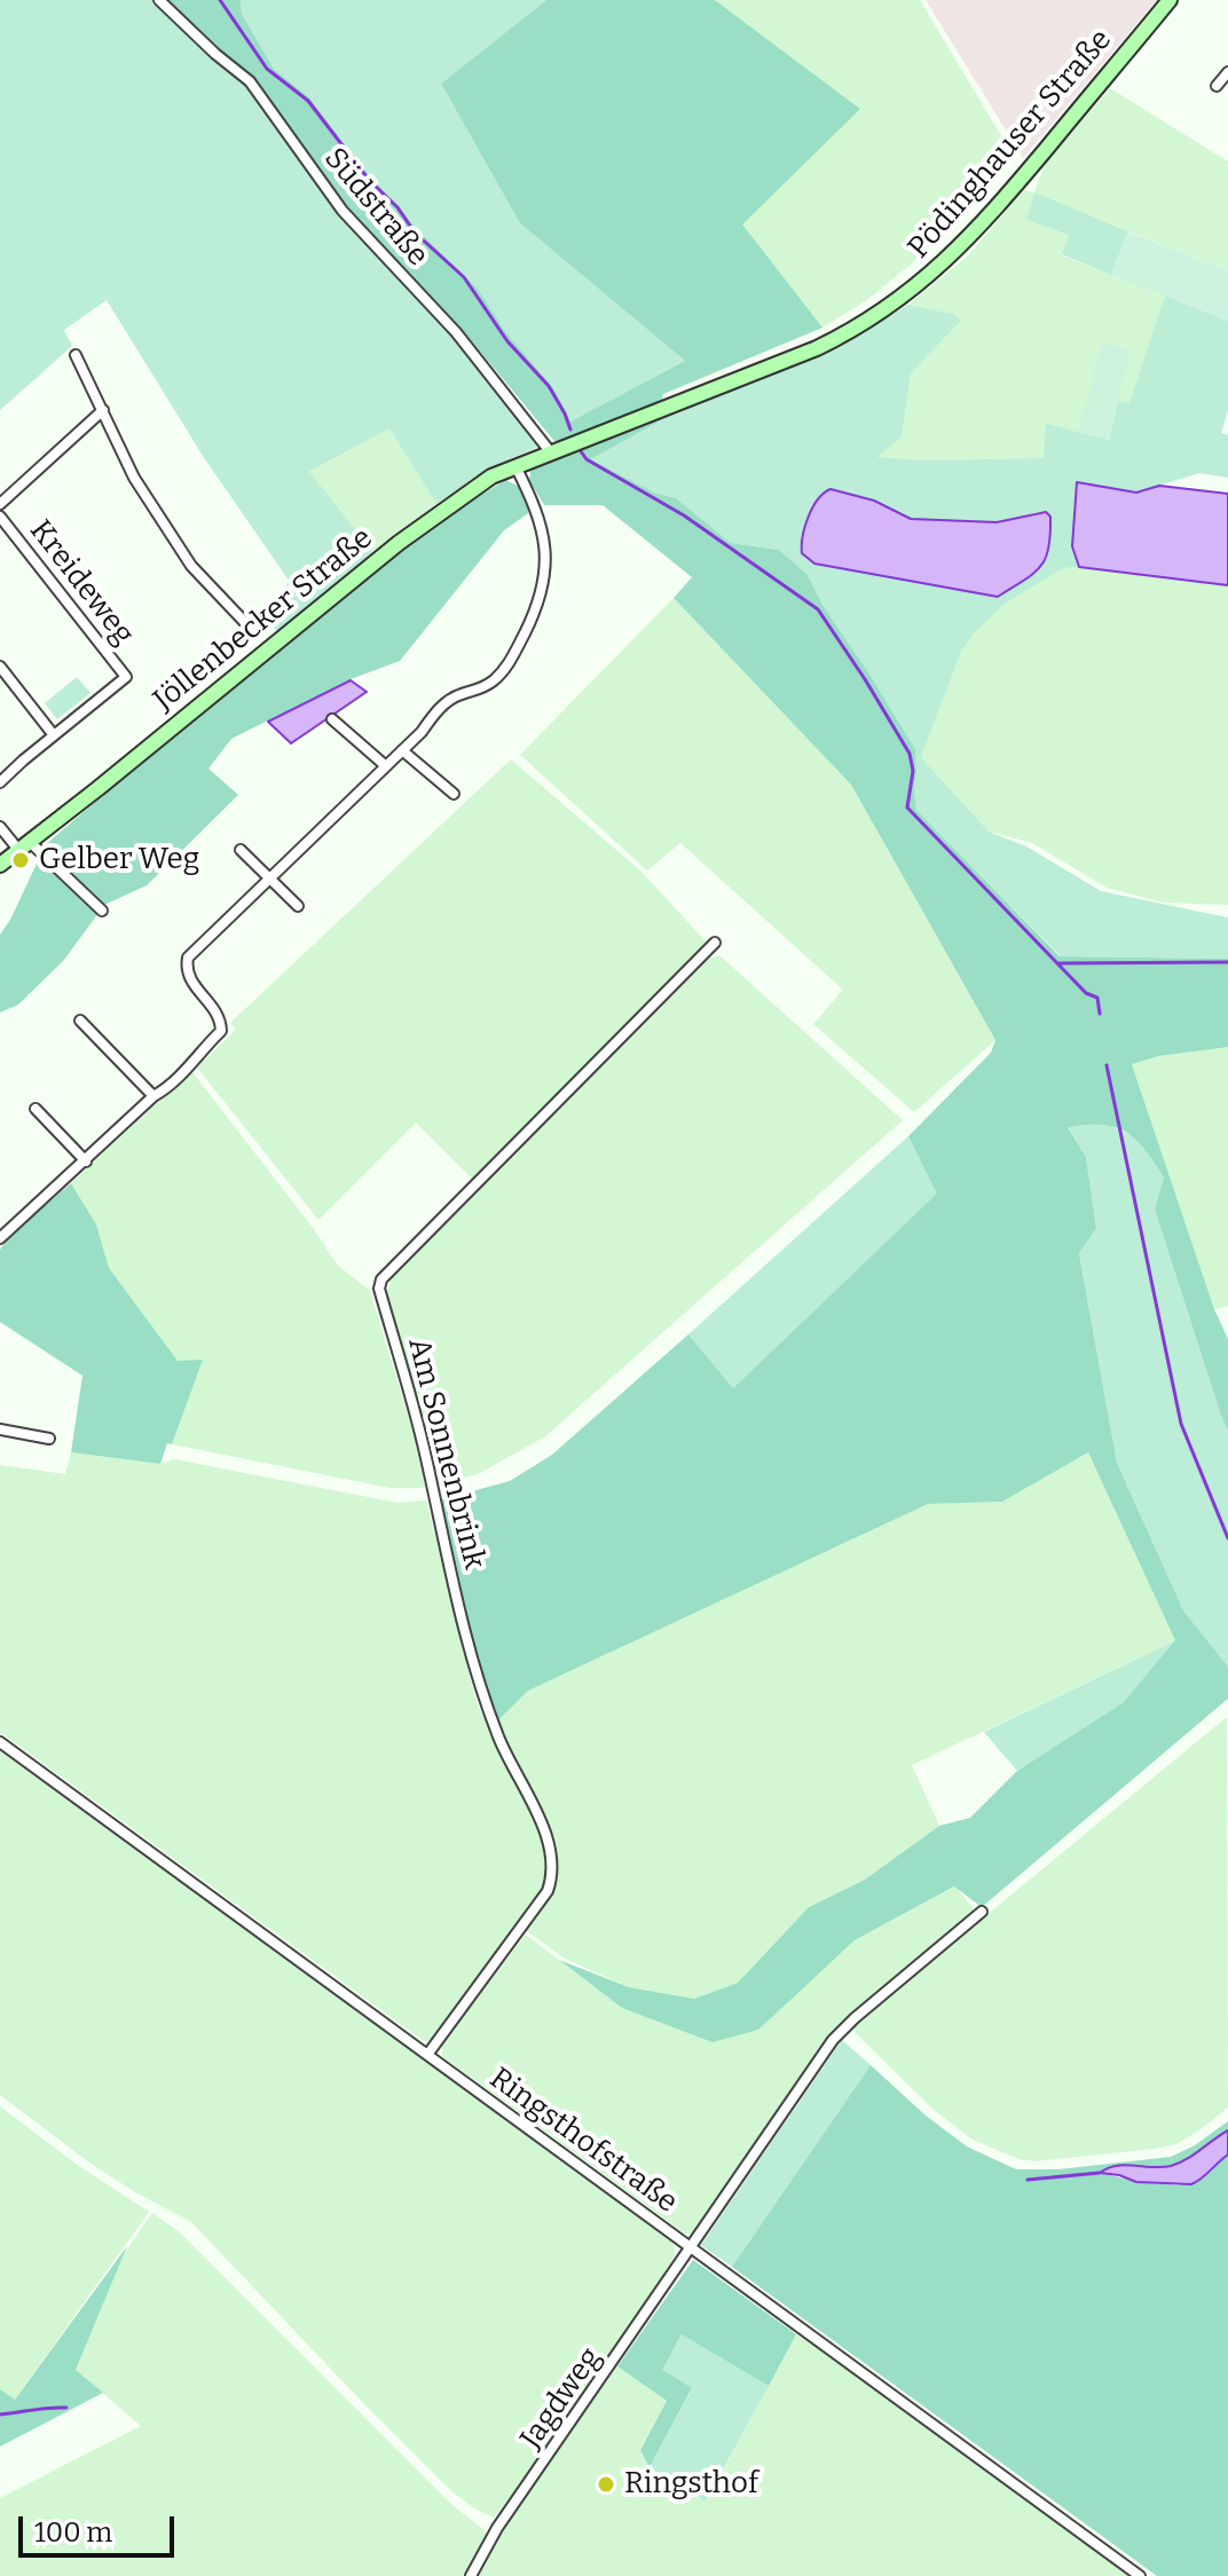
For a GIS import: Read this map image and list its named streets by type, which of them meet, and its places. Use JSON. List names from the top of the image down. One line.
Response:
{"streets":{"main road":["Pödinghauser Straße","Jöllenbecker Straße"],"street":["Südstraße","Kreideweg","Am Sonnenbrink","Ringsthofstraße","Jagdweg"]},"crossings":[["Pödinghauser Straße","Jöllenbecker Straße"],["Südstraße","Jöllenbecker Straße"],["Am Sonnenbrink","Ringsthofstraße"],["Ringsthofstraße","Jagdweg"]],"places":["Gelber Weg","Ringsthof"],"scale_bar":"100 m"}
